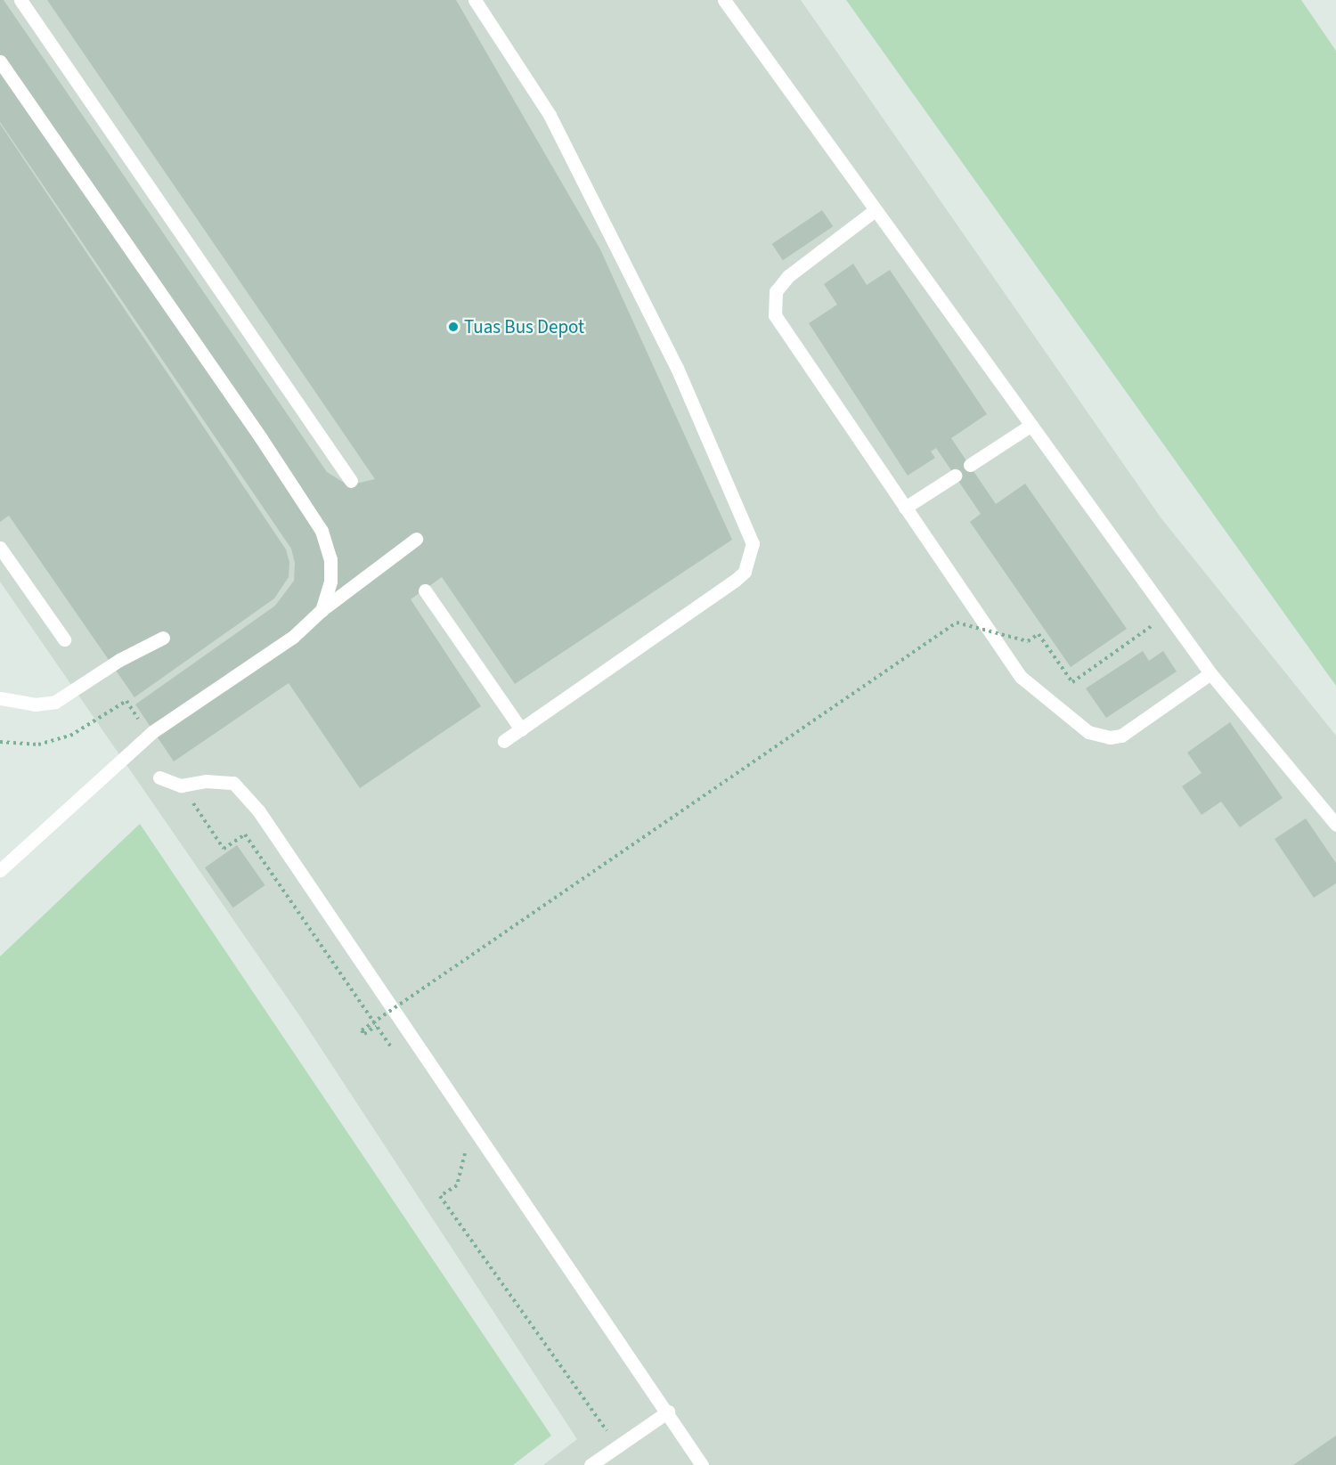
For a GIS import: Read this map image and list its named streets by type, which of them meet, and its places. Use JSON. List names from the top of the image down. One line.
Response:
{"places":["Tuas Bus Depot"]}
